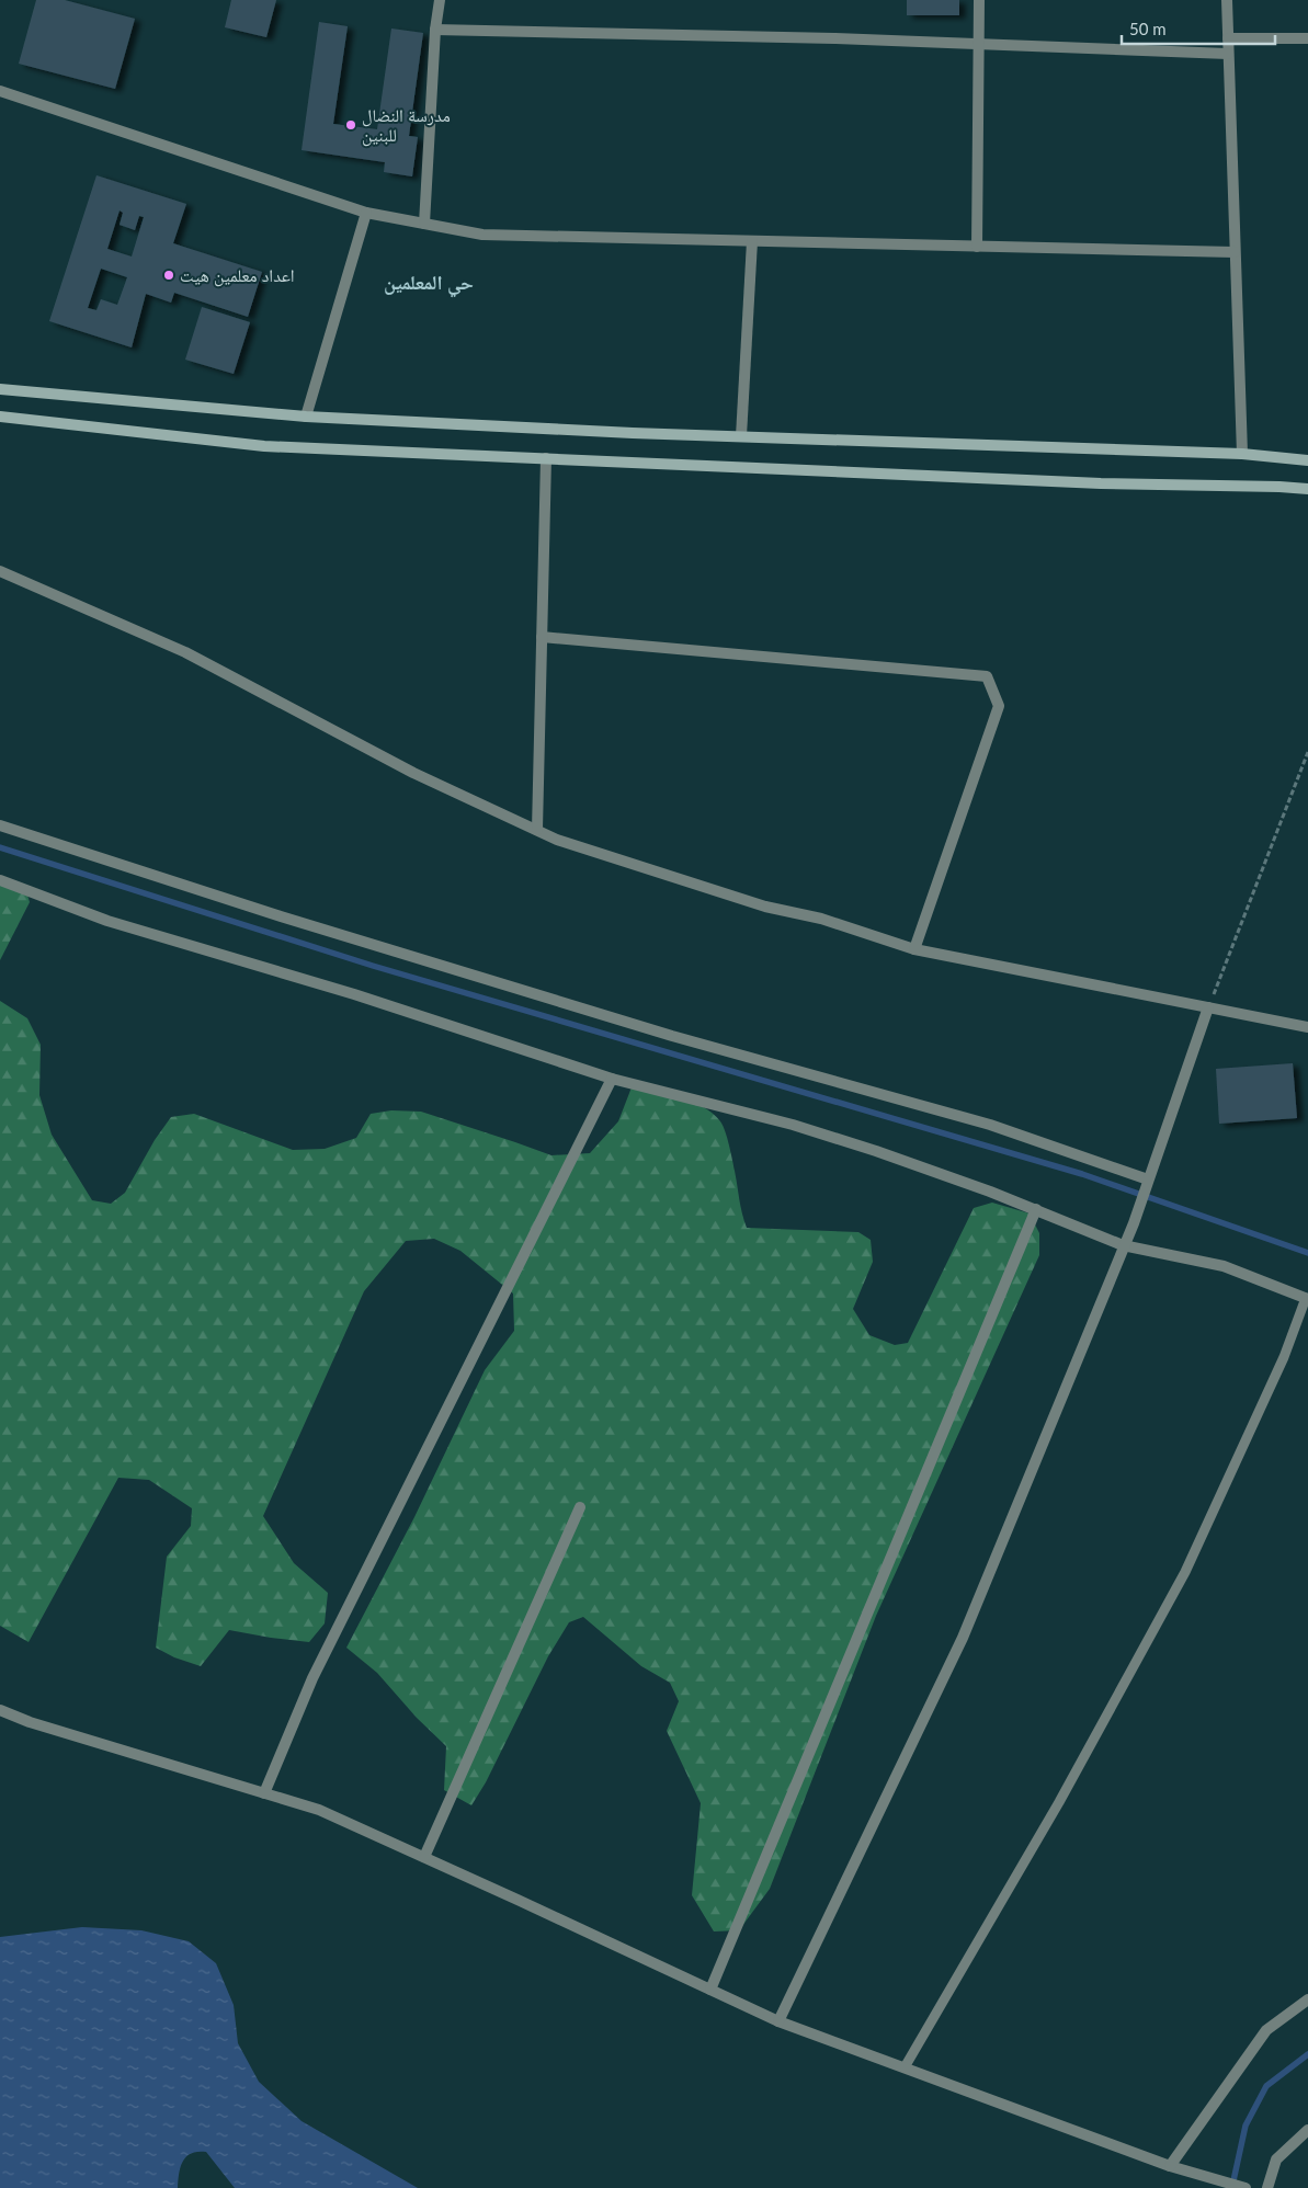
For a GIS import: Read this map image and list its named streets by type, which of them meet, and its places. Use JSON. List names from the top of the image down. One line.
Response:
{"districts":["حي المعلمين"],"places":["مدرسة النضال للبنين","اعداد معلمين هيت"],"scale_bar":"50 m"}
